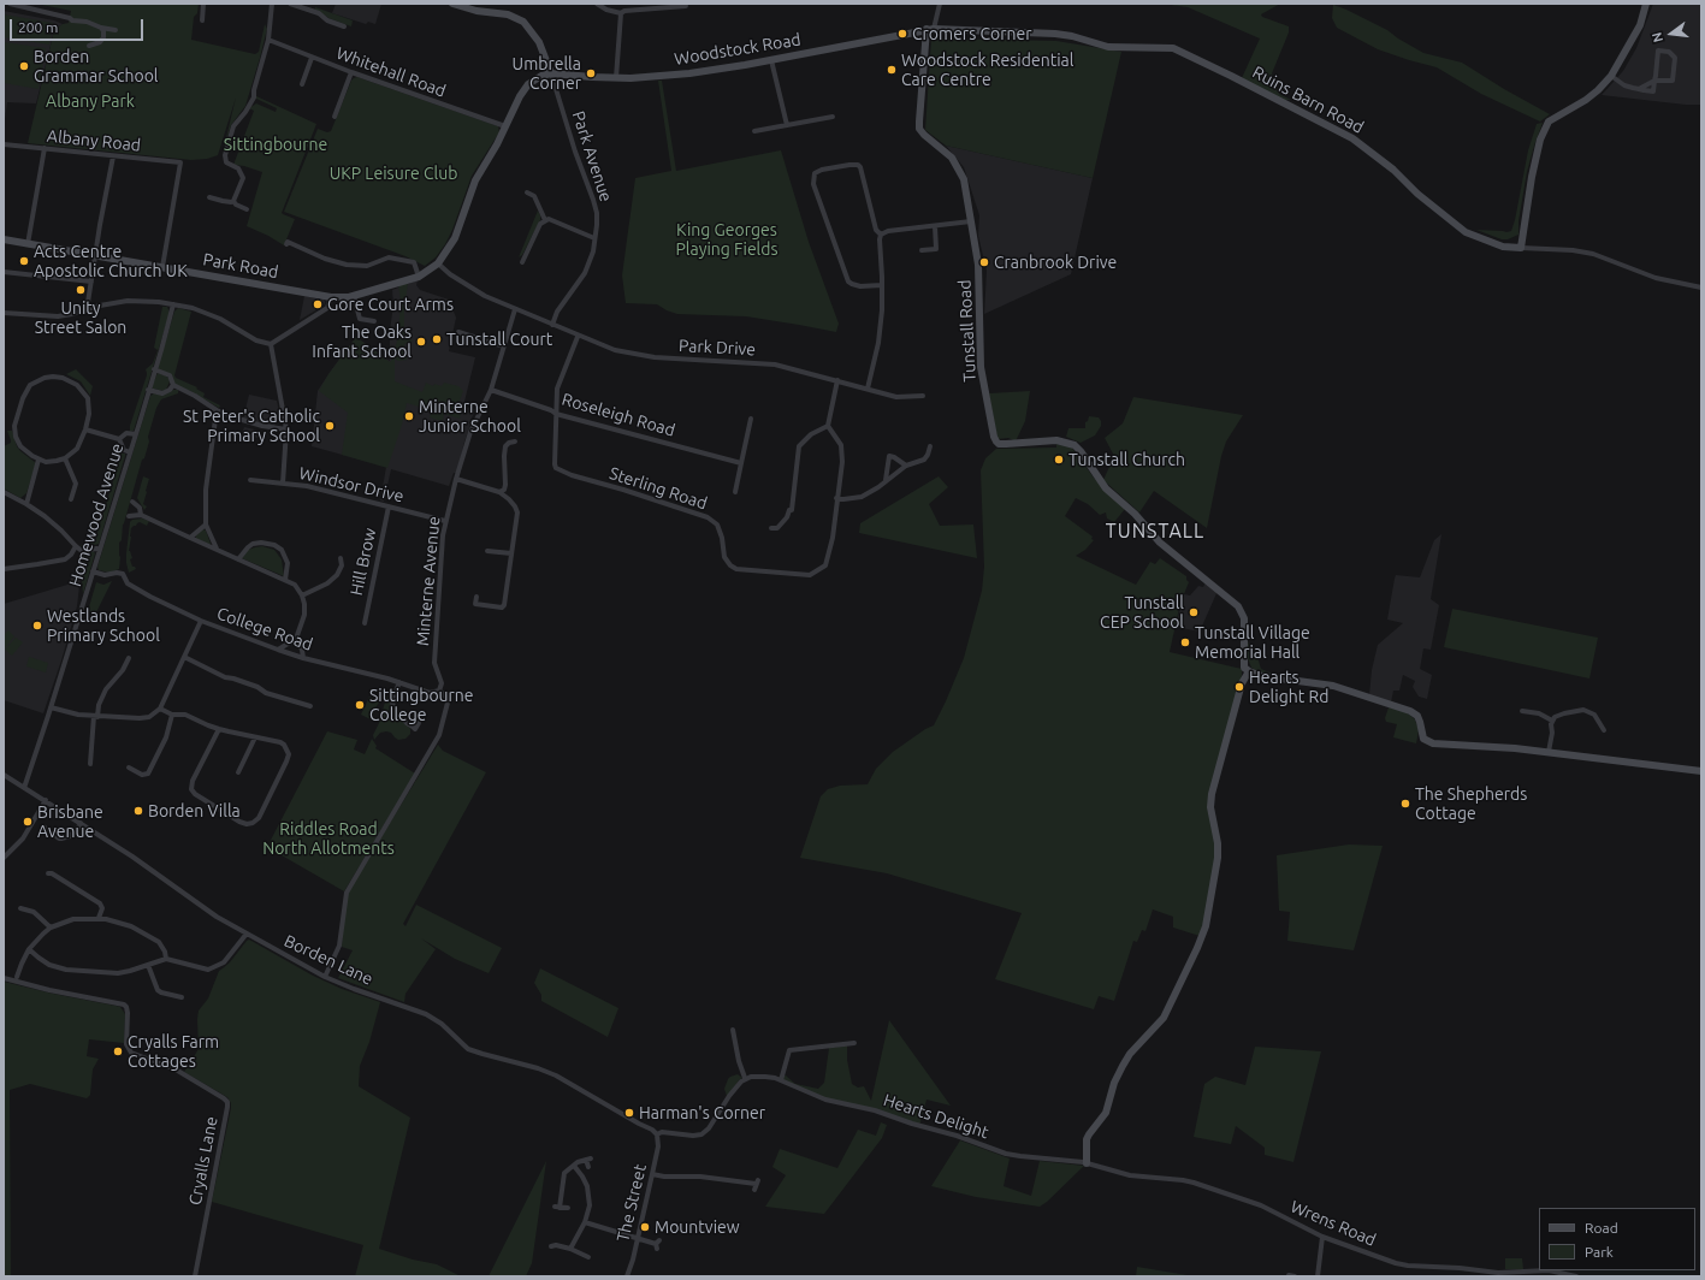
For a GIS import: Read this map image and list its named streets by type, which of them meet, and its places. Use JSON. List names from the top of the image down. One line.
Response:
{"streets":{"street":["Woodstock Road","Whitehall Road","Ruins Barn Road","Albany Road","Park Avenue","Park Road","Tunstall Road","Park Drive","Roseleigh Road","Windsor Drive","Sterling Road","Homewood Avenue","Hill Brow","Minterne Avenue","College Road","Borden Lane","Hearts Delight","Cryalls Lane","The Street","Wrens Road"]},"crossings":[["Woodstock Road","Ruins Barn Road"],["Woodstock Road","Park Avenue"],["Woodstock Road","Tunstall Road"],["Ruins Barn Road","Tunstall Road"],["Albany Road","Park Road"],["Park Avenue","Park Drive"],["Park Road","Park Drive"],["Park Drive","Sterling Road"],["Park Drive","Minterne Avenue"],["Roseleigh Road","Sterling Road"],["Roseleigh Road","Minterne Avenue"],["Windsor Drive","Hill Brow"],["Windsor Drive","Minterne Avenue"],["Homewood Avenue","College Road"],["Homewood Avenue","Borden Lane"],["Minterne Avenue","College Road"],["Minterne Avenue","Borden Lane"],["Borden Lane","The Street"],["Hearts Delight","Wrens Road"]],"districts":["TUNSTALL"],"parks":["Albany Park","Sittingbourne","UKP Leisure Club","King Georges Playing Fields","Riddles Road North Allotments"],"places":["Cromers Corner","Borden Grammar School","Woodstock Residential Care Centre","Umbrella Corner","Acts Centre Apostolic Church UK","Cranbrook Drive","Unity Street Salon","Gore Court Arms","Tunstall Court","The Oaks Infant School","Minterne Junior School","St Peter's Catholic Primary School","Tunstall Church","Tunstall CEP School","Westlands Primary School","Tunstall Village Memorial Hall","Hearts Delight Rd","Sittingbourne College","The Shepherds Cottage","Borden Villa","Brisbane Avenue","Cryalls Farm Cottages","Harman's Corner","Mountview"],"legend":["Road","Park"],"scale_bar":"200 m","north":"left"}
